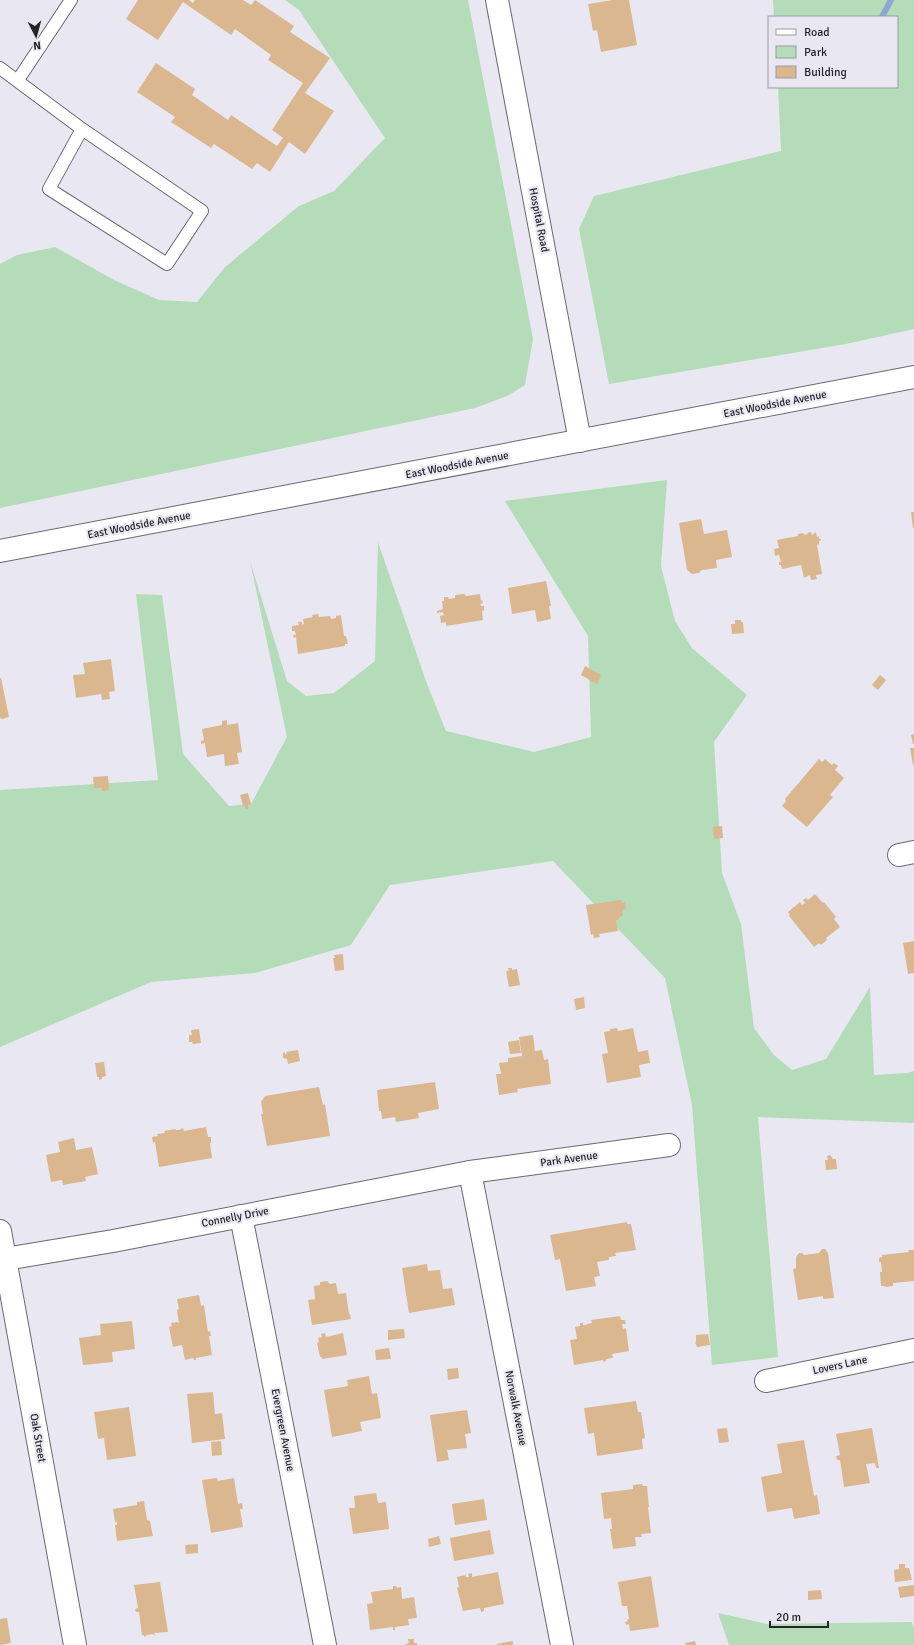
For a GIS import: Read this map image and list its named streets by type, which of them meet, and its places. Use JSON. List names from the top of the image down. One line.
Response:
{"streets":{"street":["Hospital Road","East Woodside Avenue","Park Avenue","Connelly Drive","Lovers Lane","Norwalk Avenue","Evergreen Avenue","Oak Street"]},"crossings":[["Hospital Road","East Woodside Avenue"],["Park Avenue","Connelly Drive"],["Park Avenue","Norwalk Avenue"],["Connelly Drive","Norwalk Avenue"],["Connelly Drive","Evergreen Avenue"],["Connelly Drive","Oak Street"]],"legend":["Road","Park","Building"],"scale_bar":"20 m","north":"bottom"}
